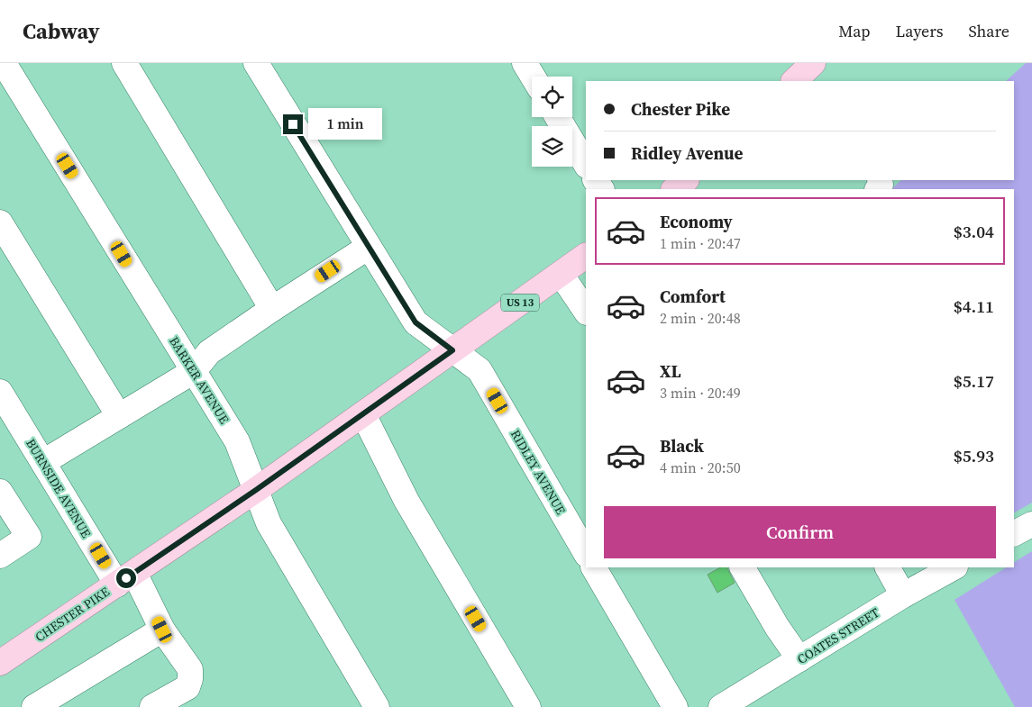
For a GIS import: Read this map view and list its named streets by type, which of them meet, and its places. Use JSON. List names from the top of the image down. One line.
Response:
{"streets":{"main road":["US 13","CHESTER PIKE"],"street":["BARKER AVENUE","RIDLEY AVENUE","BURNSIDE AVENUE","COATES STREET"]},"crossings":[["BARKER AVENUE","CHESTER PIKE"],["RIDLEY AVENUE","CHESTER PIKE"],["BURNSIDE AVENUE","CHESTER PIKE"]],"page":{"header":"Cabway","nav":["Map","Layers","Share"],"banner":["Chester Pike","Ridley Avenue"],"bubble":"1 min","list":[{"name":"Economy","note":"1 min · 20:47","value":"$3.04"},{"name":"Comfort","note":"2 min · 20:48","value":"$4.11"},{"name":"XL","note":"3 min · 20:49","value":"$5.17"},{"name":"Black","note":"4 min · 20:50","value":"$5.93"}],"buttons":"Confirm"}}
